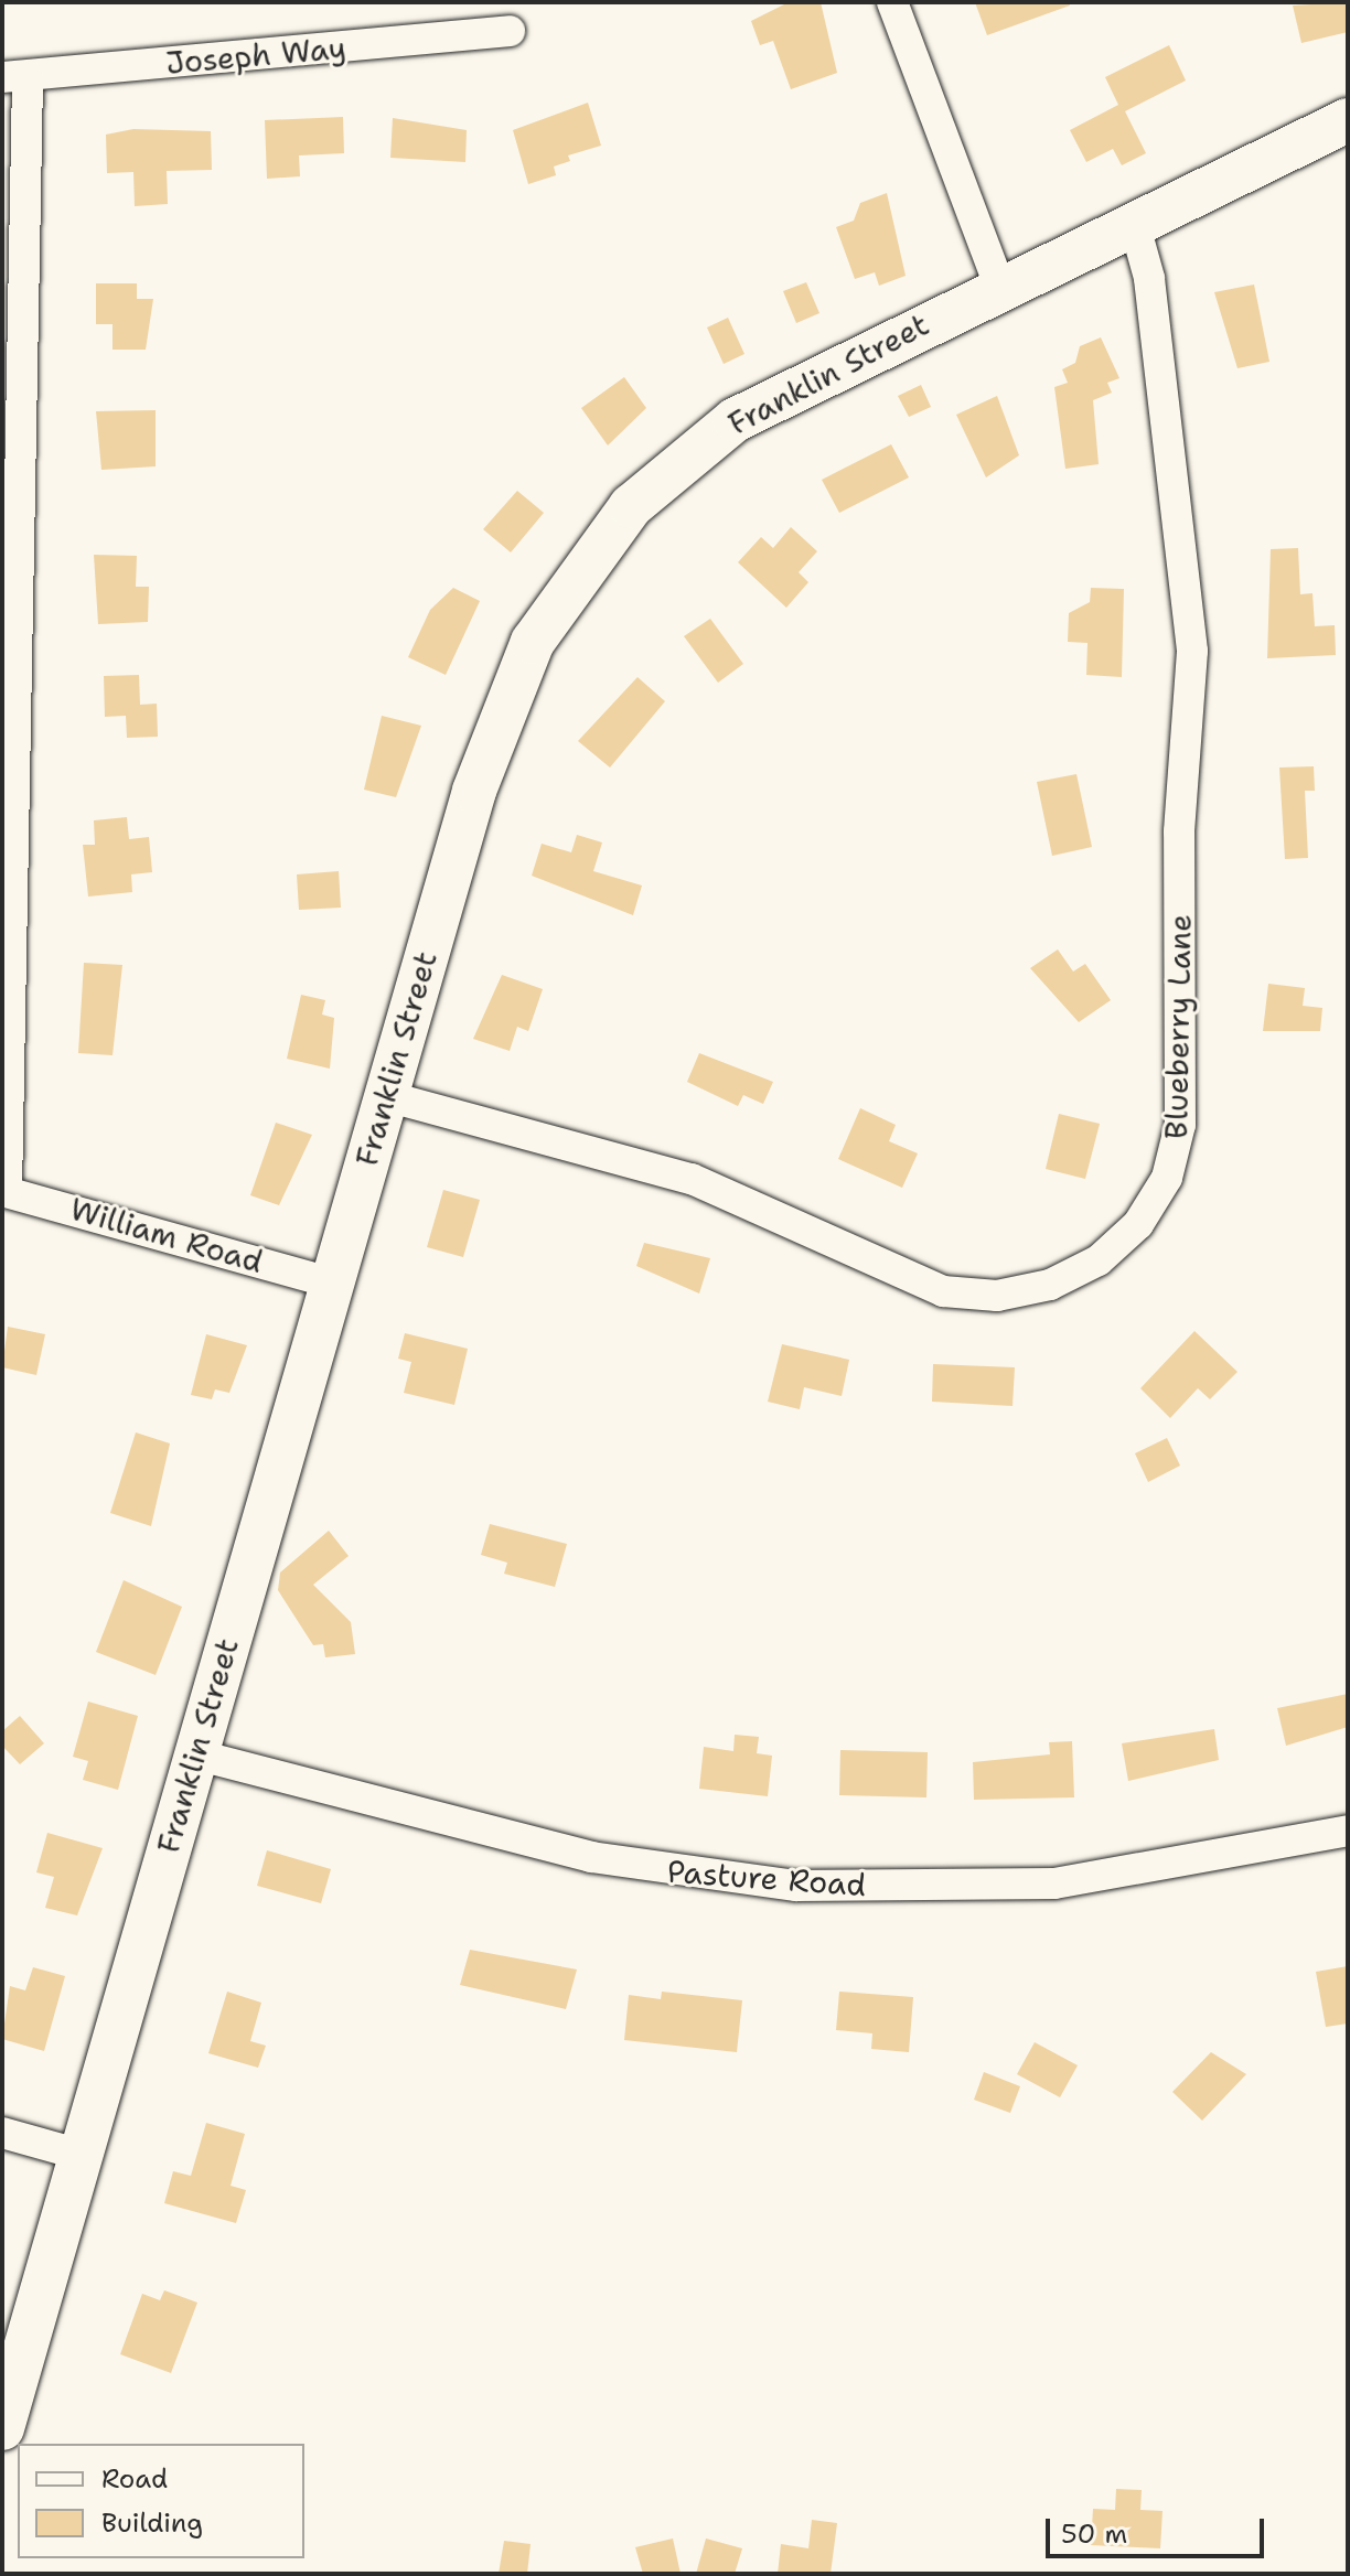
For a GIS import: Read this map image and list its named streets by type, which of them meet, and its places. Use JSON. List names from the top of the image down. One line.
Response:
{"streets":{"main road":["Franklin Street"],"street":["Joseph Way","Blueberry Lane","William Road","Pasture Road"]},"crossings":[["Franklin Street","Blueberry Lane"],["Franklin Street","William Road"],["Franklin Street","Pasture Road"]],"legend":["Road","Building"],"scale_bar":"50 m"}
